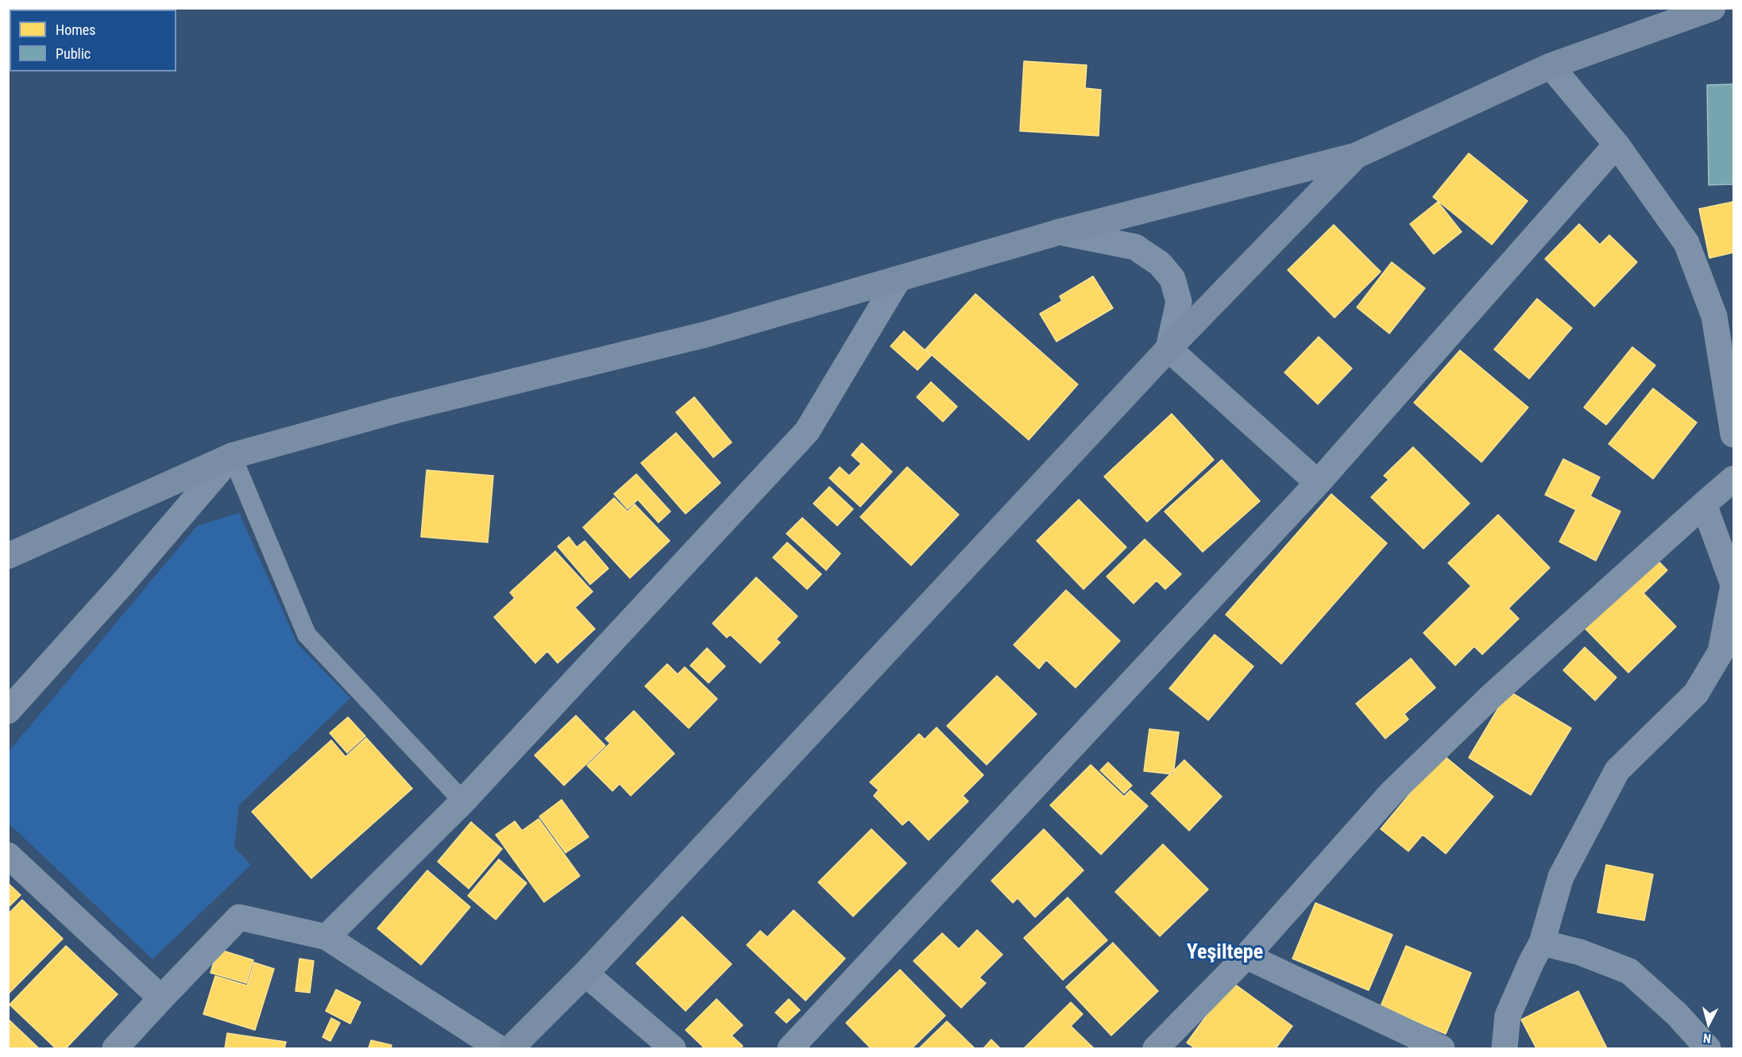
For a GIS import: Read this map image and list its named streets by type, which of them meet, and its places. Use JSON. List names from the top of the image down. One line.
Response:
{"districts":["Yeşiltepe"],"legend":["Homes","Public"],"north":"bottom"}
